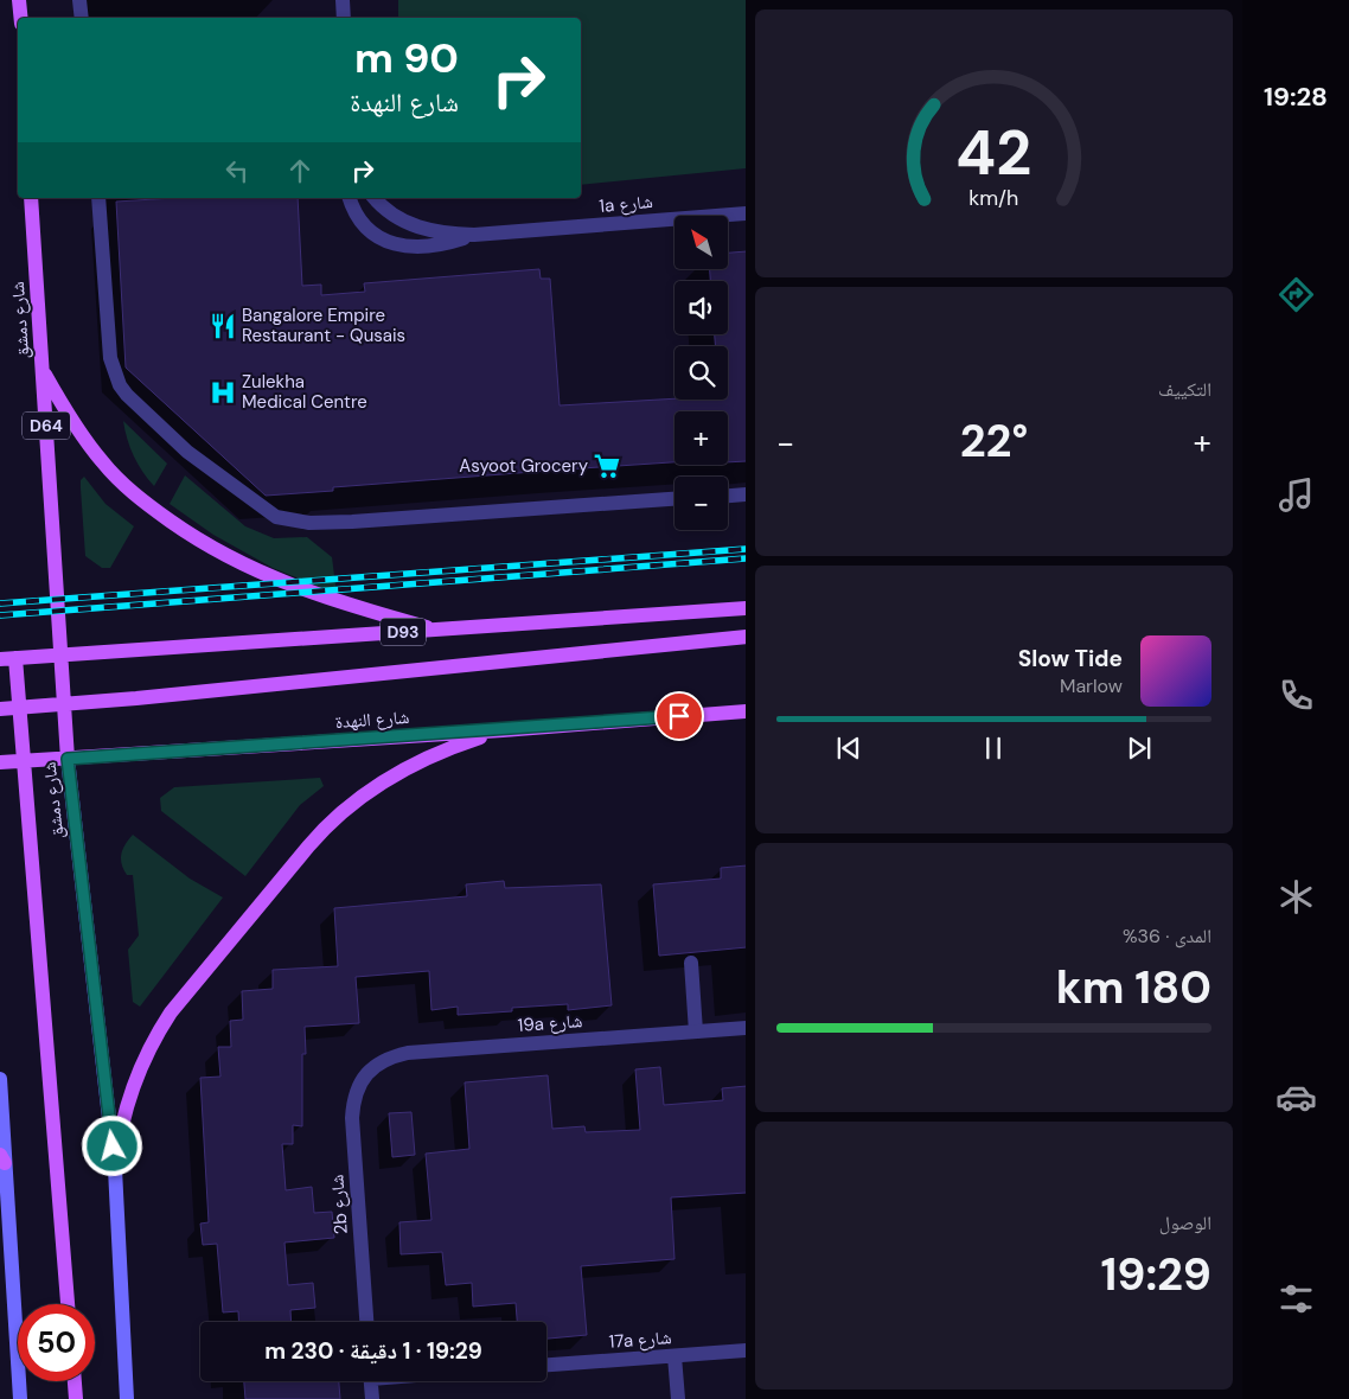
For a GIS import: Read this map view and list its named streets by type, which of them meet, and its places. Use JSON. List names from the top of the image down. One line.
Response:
{"streets":{"main road":["شارع دمشق","D64","D93","شارع النهدة"],"street":["1a شارع","19a شارع","2b شارع","17a شارع"]},"crossings":[["شارع دمشق","D93"],["شارع دمشق","شارع النهدة"],["19a شارع","2b شارع"]],"places":{"restaurant":["Bangalore Empire Restaurant - Qusais"],"hospital":["Zulekha Medical Centre"],"supermarket":["Asyoot Grocery"]},"north":"top left","page":{"tabs":"19:28","turn":["90 m","شارع النهدة"],"map_buttons":["+","−"],"tile":["التكييف",["المدى · 36%","180 km"],["الوصول","19:29"]],"heat":["−","22°","+"],"song":["Slow Tide","Marlow"],"limit":"50","trip":"19:29 · 1 دقيقة · 230 m","gauge":["42","km/h"]}}
